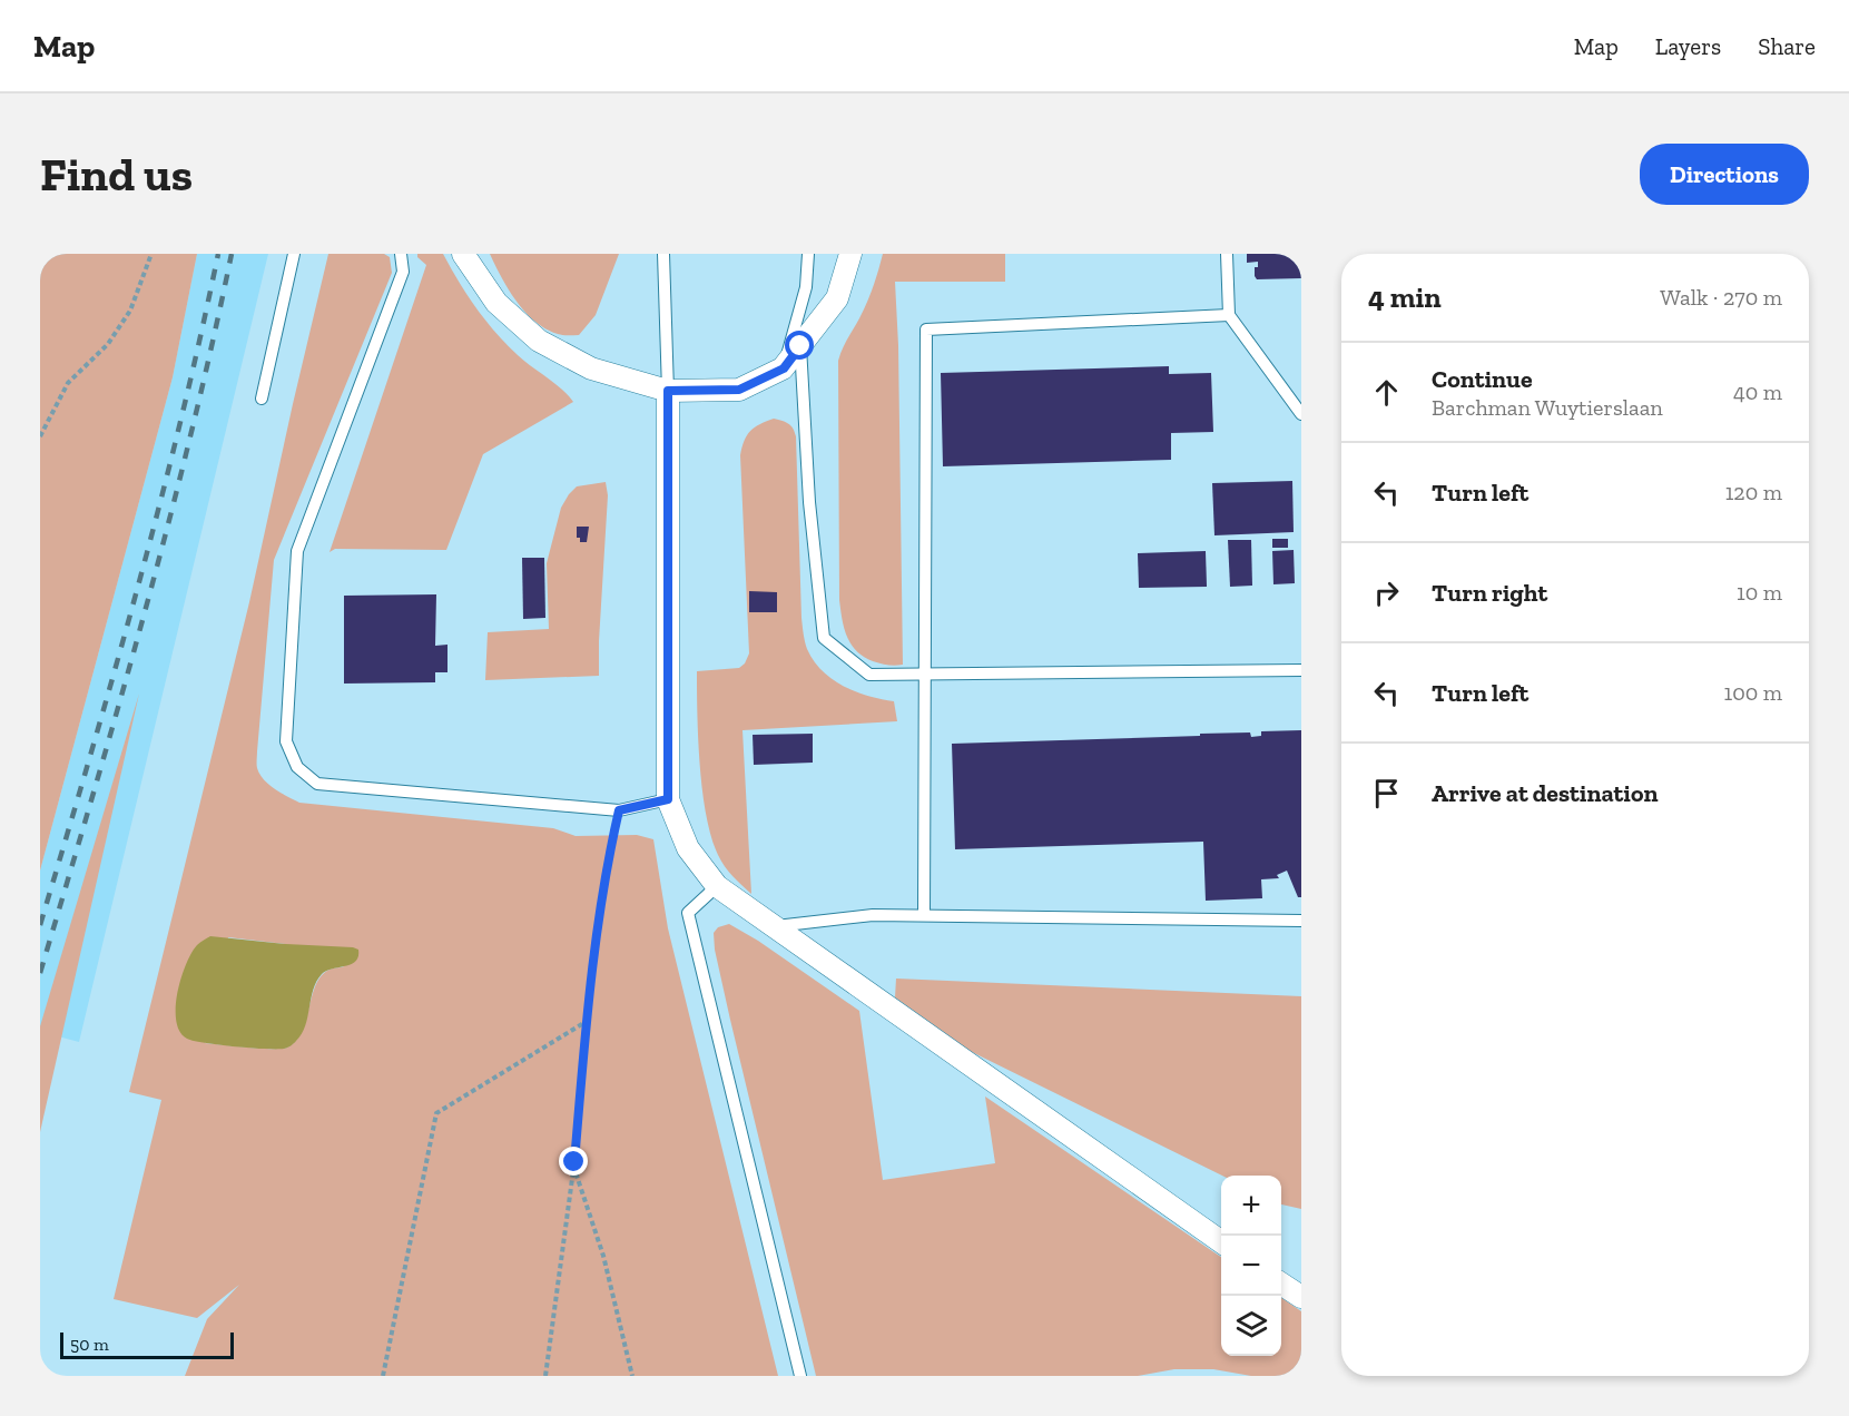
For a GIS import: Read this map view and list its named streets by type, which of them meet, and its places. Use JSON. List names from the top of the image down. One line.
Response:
{"scale_bar":"50 m","page":{"header":"Map","nav":["Map","Layers","Share"],"buttons":"Directions","title":"Find us","heading":["4 min","Walk · 270 m"],"list":[["Continue","Barchman Wuytierslaan","40 m"],["Turn left","120 m"],["Turn right","10 m"],["Turn left","100 m"],"Arrive at destination"],"map_buttons":["+","−"],"scale":"50 m"}}
